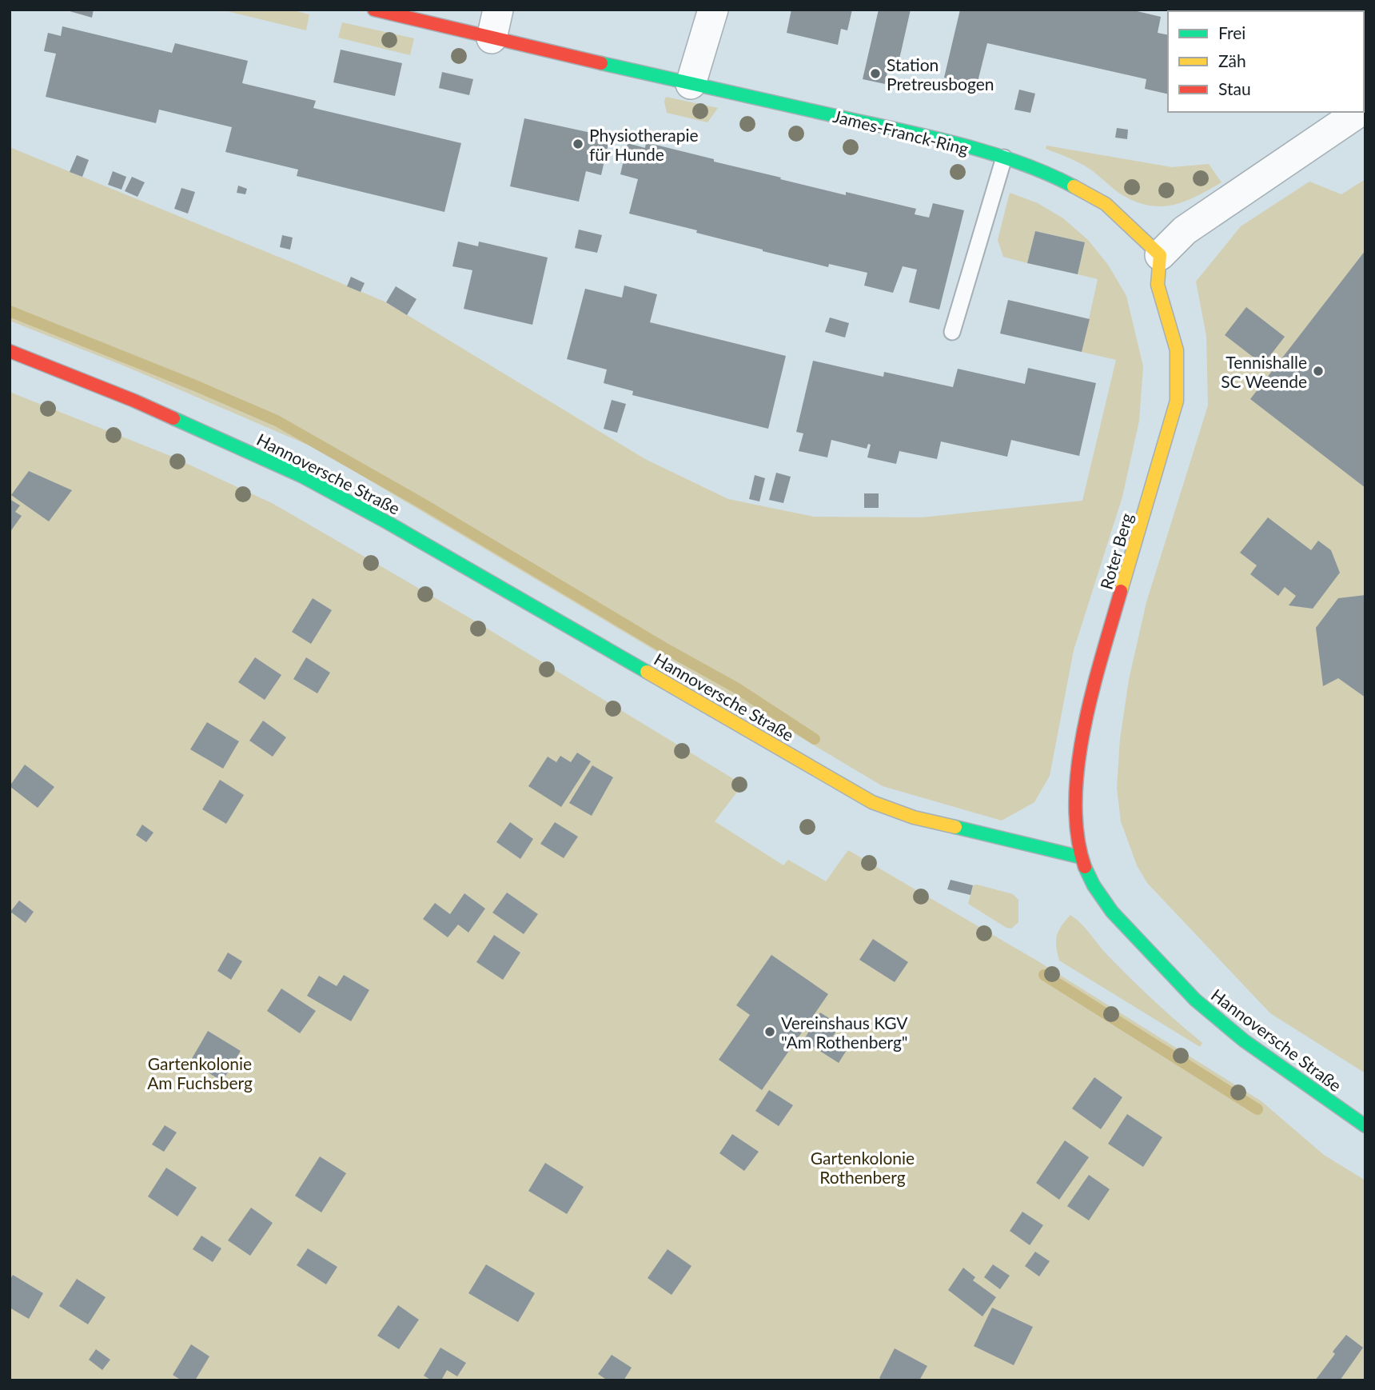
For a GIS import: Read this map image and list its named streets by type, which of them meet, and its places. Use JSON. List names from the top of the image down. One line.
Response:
{"streets":{"street":["James-Franck-Ring","Hannoversche Straße","Roter Berg"]},"crossings":[["James-Franck-Ring","Roter Berg"],["Hannoversche Straße","Roter Berg"]],"parks":["Gartenkolonie Am Fuchsberg","Gartenkolonie Rothenberg"],"places":["Station Pretreusbogen","Physiotherapie für Hunde","Tennishalle SC Weende","Vereinshaus KGV \"Am Rothenberg\""],"legend":["Frei","Zäh","Stau"]}
